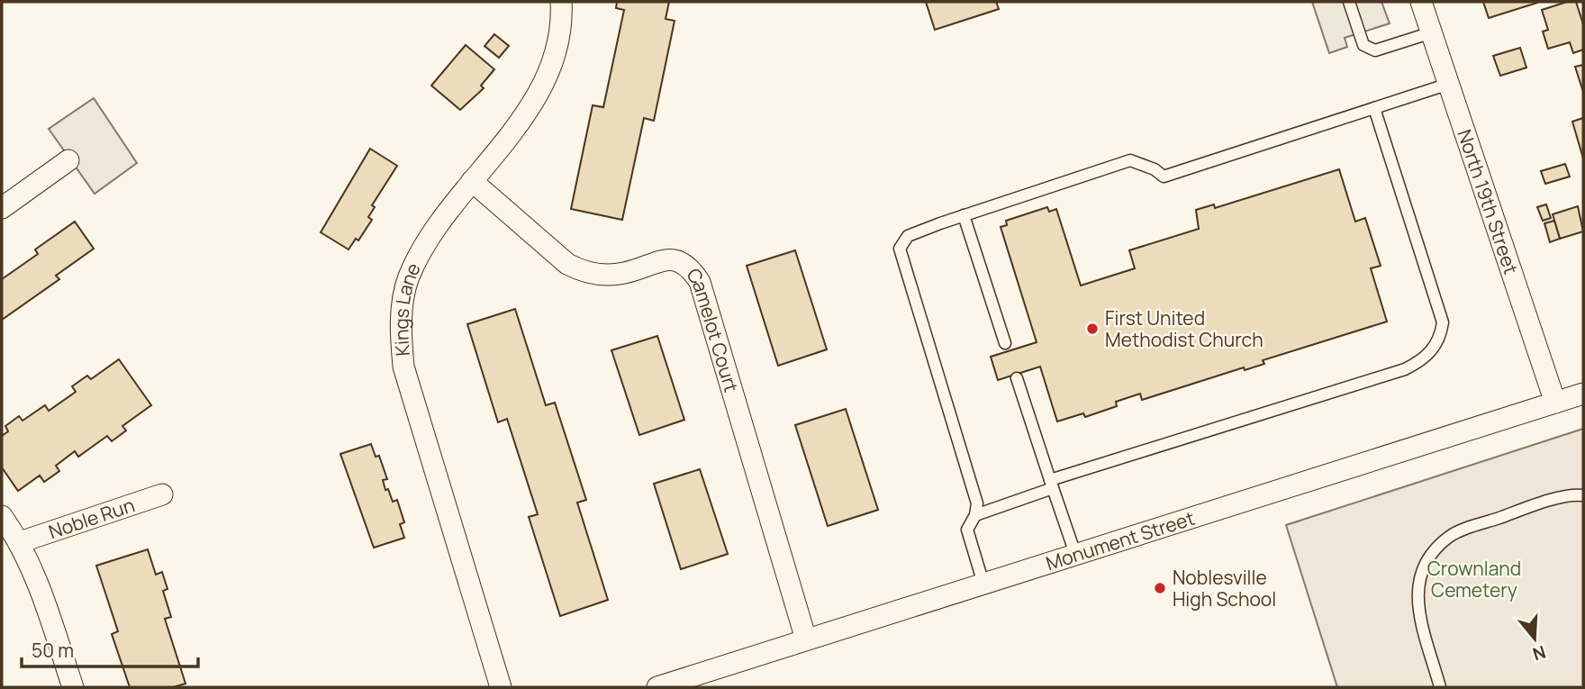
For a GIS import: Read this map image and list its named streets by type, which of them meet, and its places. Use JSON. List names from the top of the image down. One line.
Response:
{"streets":{"street":["North 19th Street","Kings Lane","Camelot Court","Noble Run","Monument Street"]},"crossings":[["North 19th Street","Monument Street"],["Kings Lane","Camelot Court"],["Camelot Court","Monument Street"]],"parks":["Crownland Cemetery"],"places":["First United Methodist Church","Noblesville High School"],"scale_bar":"50 m","north":"bottom"}
